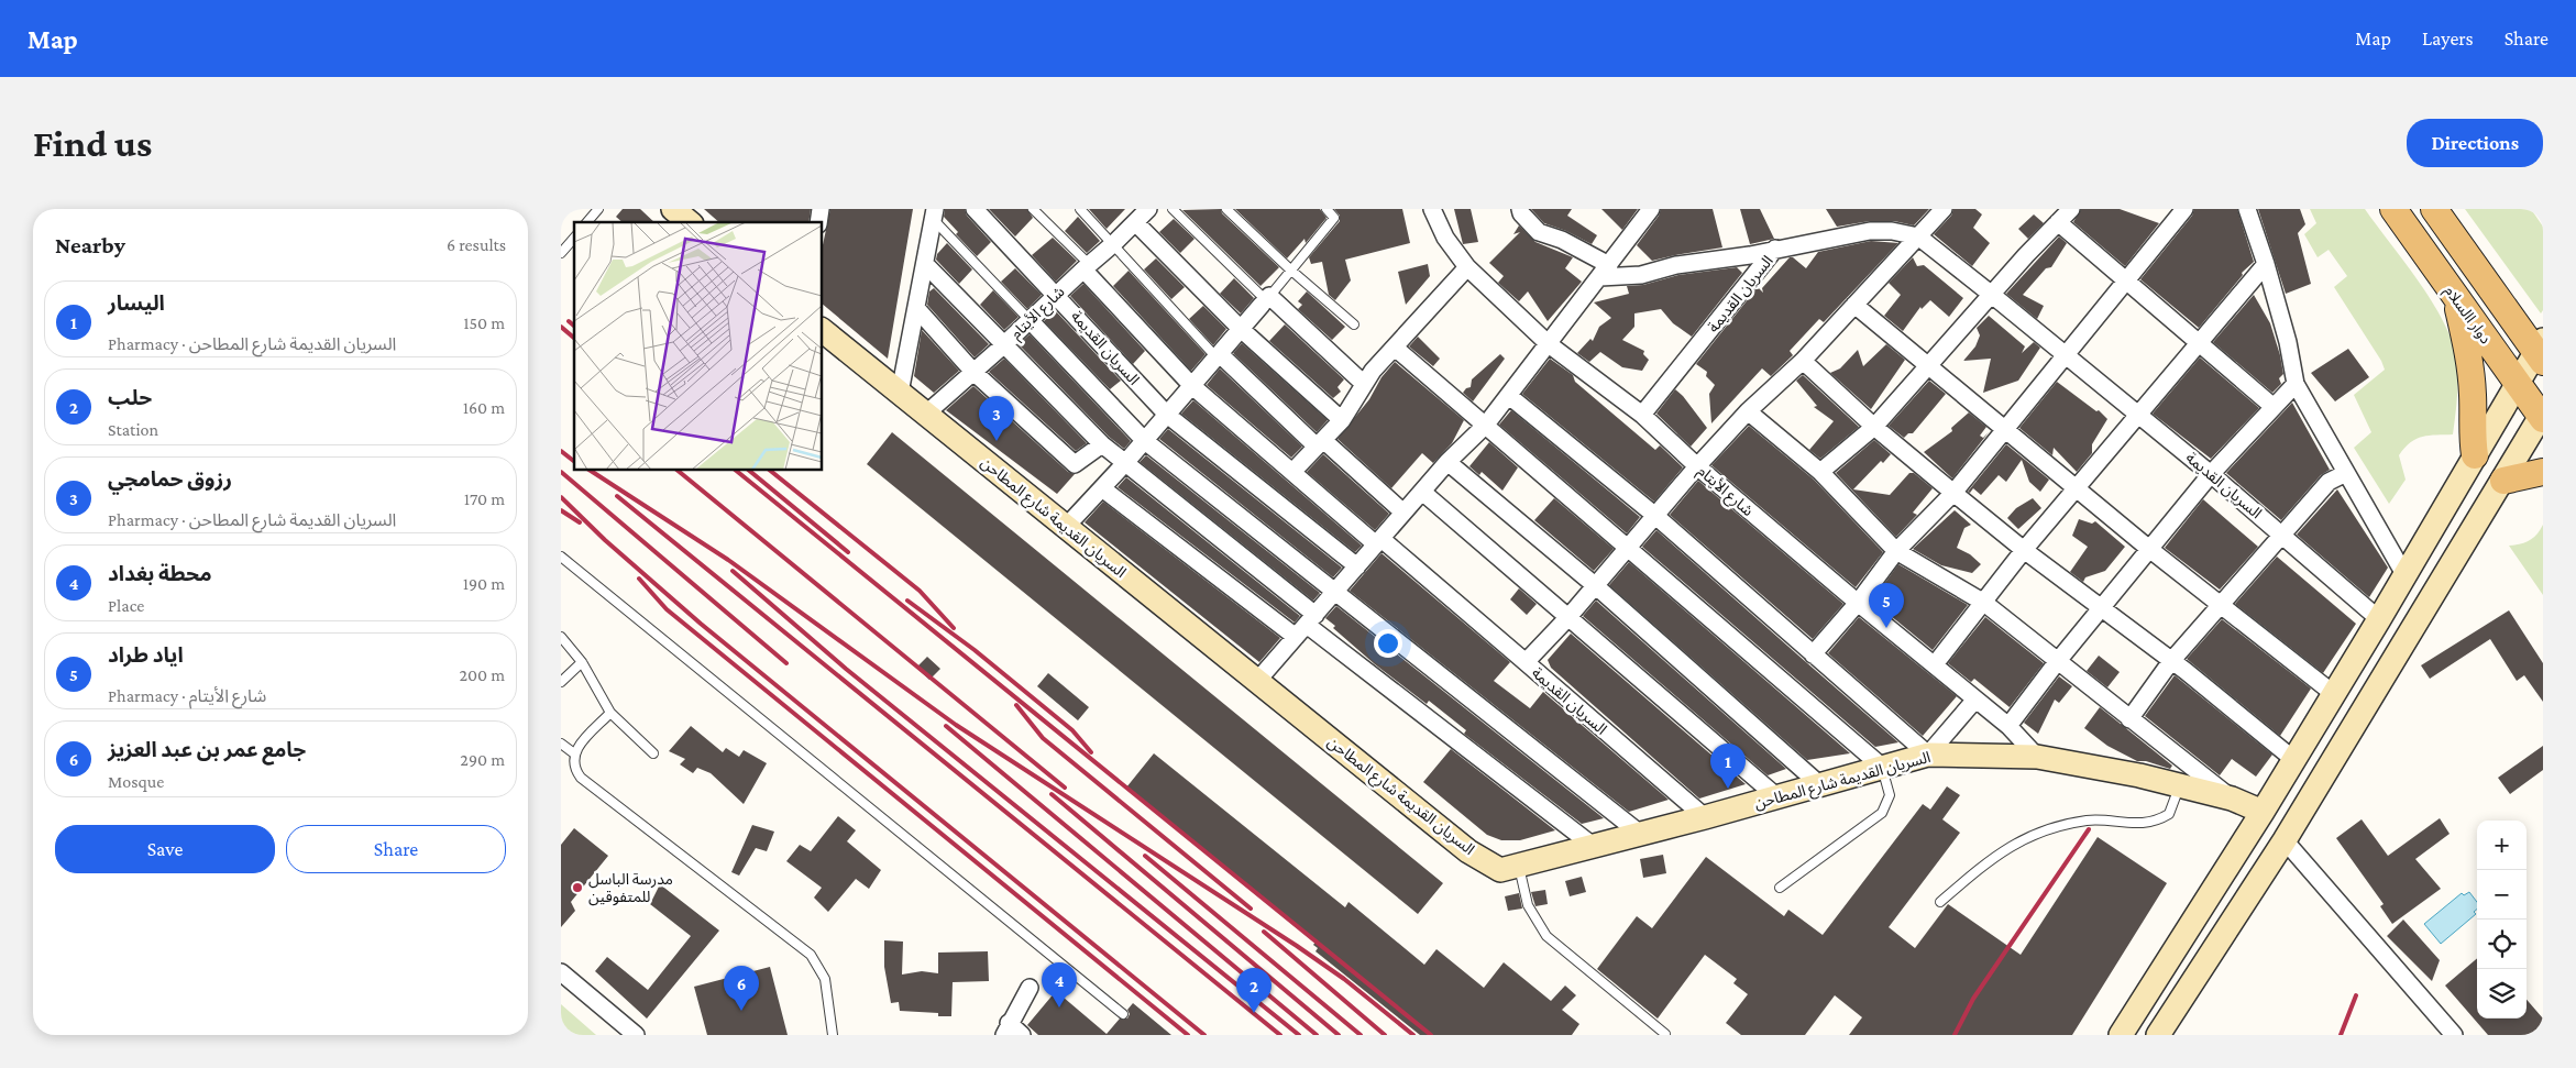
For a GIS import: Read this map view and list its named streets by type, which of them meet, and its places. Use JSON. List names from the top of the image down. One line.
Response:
{"streets":{"main road":["دوار االسلام"],"street":["السريان القديمة","شارع الأيتام","السريان القديمة شارع المطاحن"]},"crossings":[["السريان القديمة","شارع الأيتام"],["السريان القديمة","السريان القديمة شارع المطاحن"],["شارع الأيتام","السريان القديمة شارع المطاحن"]],"places":["مدرسة الباسل للمتفوقين"],"page":{"header":"Map","nav":["Map","Layers","Share"],"buttons":["Directions",["Save","Share"]],"title":"Find us","heading":["Nearby","6 results"],"list":[{"mark":"1","name":"اليسار","note":"Pharmacy · السريان القديمة شارع المطاحن","value":"150 m"},{"mark":"2","name":"حلب","note":"Station","value":"160 m"},{"mark":"3","name":"رزوق حمامجي","note":"Pharmacy · السريان القديمة شارع المطاحن","value":"170 m"},{"mark":"4","name":"محطة بغداد","note":"Place","value":"190 m"},{"mark":"5","name":"اياد طراد","note":"Pharmacy · شارع الأيتام","value":"200 m"},{"mark":"6","name":"جامع عمر بن عبد العزيز","note":"Mosque","value":"290 m"}],"pins":["3","5","1","4","6","2"],"map_buttons":["+","−"]}}
